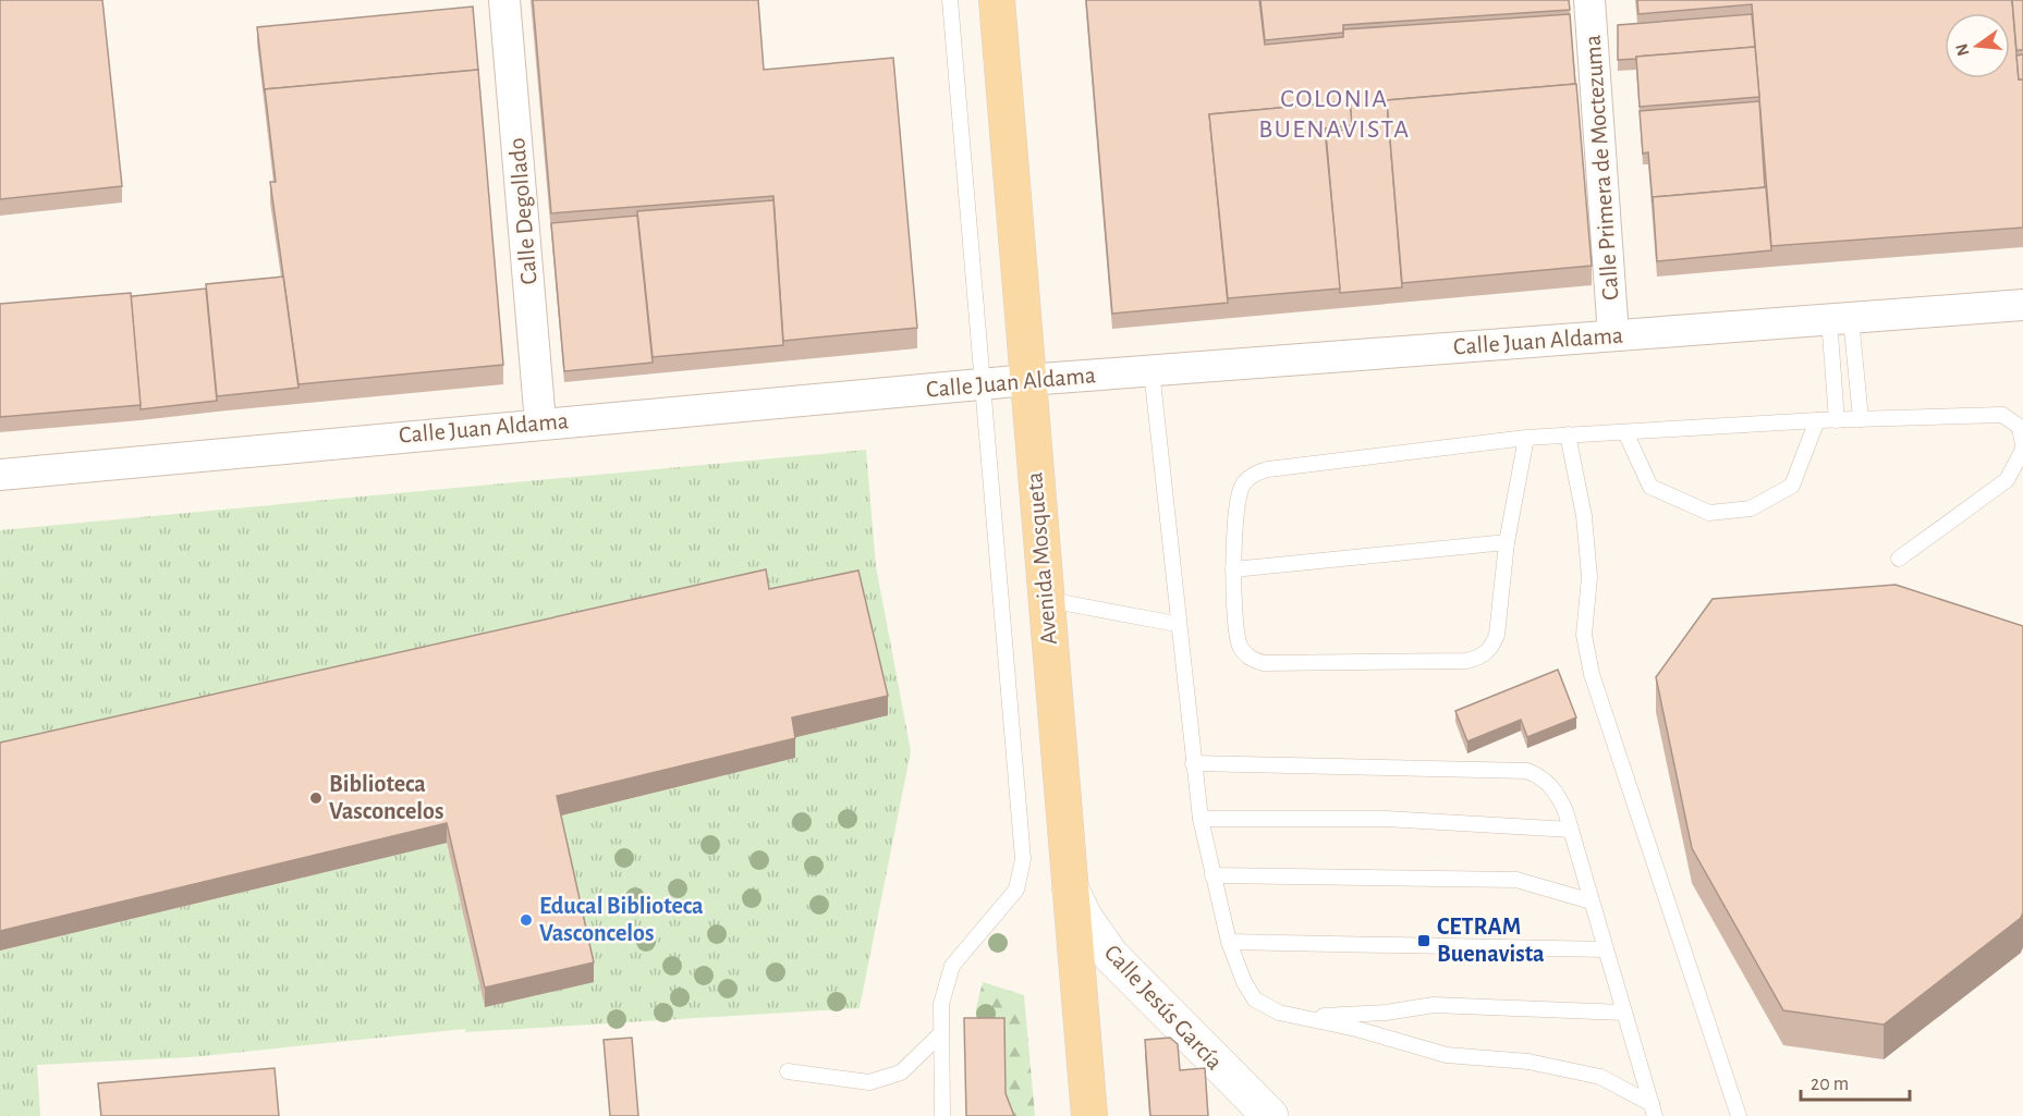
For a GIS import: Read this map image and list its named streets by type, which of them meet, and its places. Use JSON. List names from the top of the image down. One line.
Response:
{"streets":{"main road":["Avenida Mosqueta"],"street":["Calle Primera de Moctezuma","Calle Degollado","Calle Juan Aldama","Calle Jesús García"]},"crossings":[["Calle Primera de Moctezuma","Calle Juan Aldama"],["Calle Degollado","Calle Juan Aldama"],["Calle Juan Aldama","Avenida Mosqueta"],["Avenida Mosqueta","Calle Jesús García"]],"districts":["COLONIA BUENAVISTA"],"places":{"other":["Biblioteca Vasconcelos","Educal Biblioteca Vasconcelos"],"transit":["CETRAM Buenavista"]},"scale_bar":"20 m","north":"left"}
